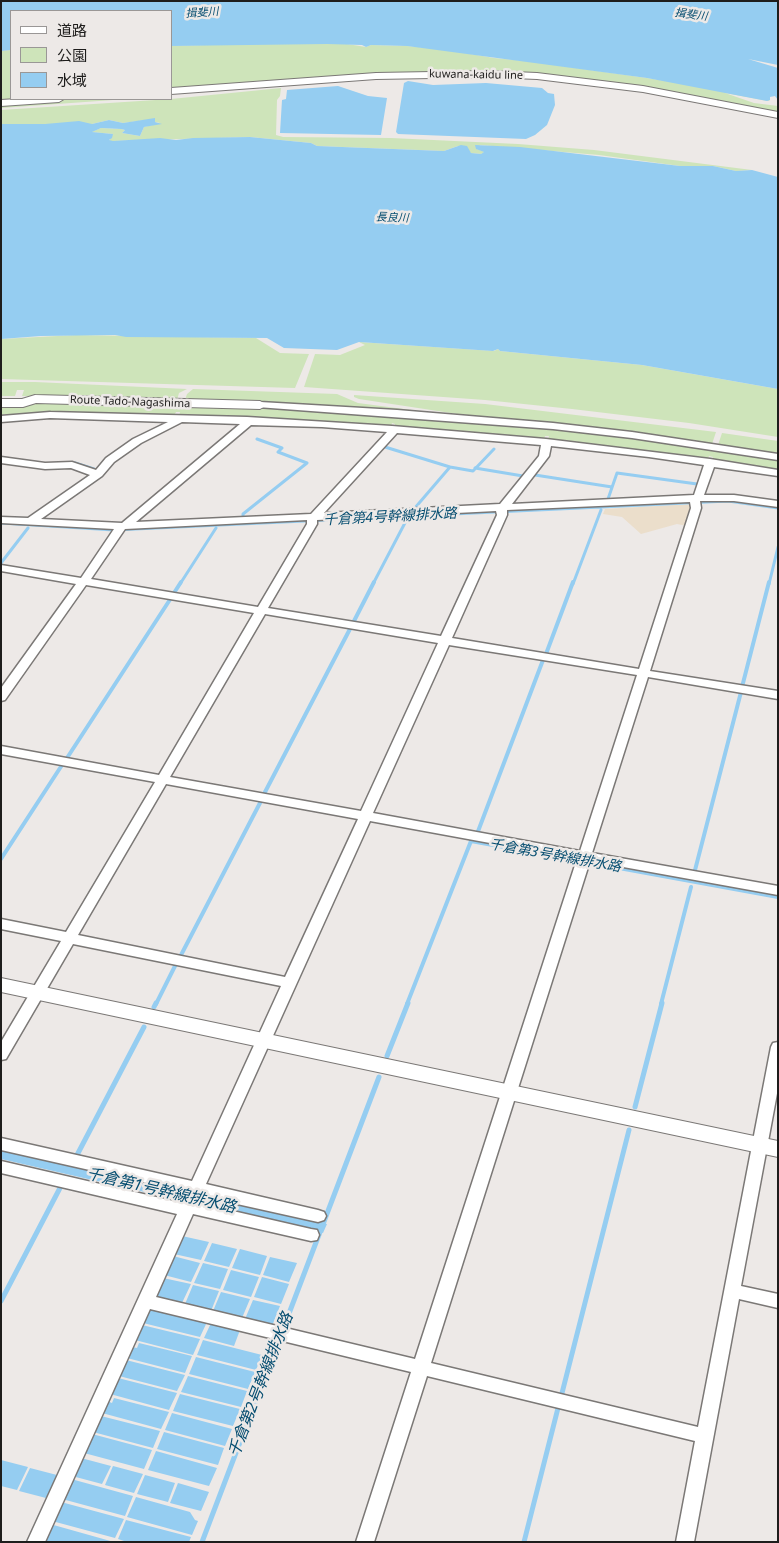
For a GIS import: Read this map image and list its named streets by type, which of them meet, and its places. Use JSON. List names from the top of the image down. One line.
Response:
{"streets":{"main road":["kuwana-kaidu line","Route Tado-Nagashima"]},"water":["揖斐川","長良川","千倉第4号幹線排水路","千倉第3号幹線排水路","千倉第1号幹線排水路","千倉第2号幹線排水路"],"legend":["道路","公園","水域"]}
